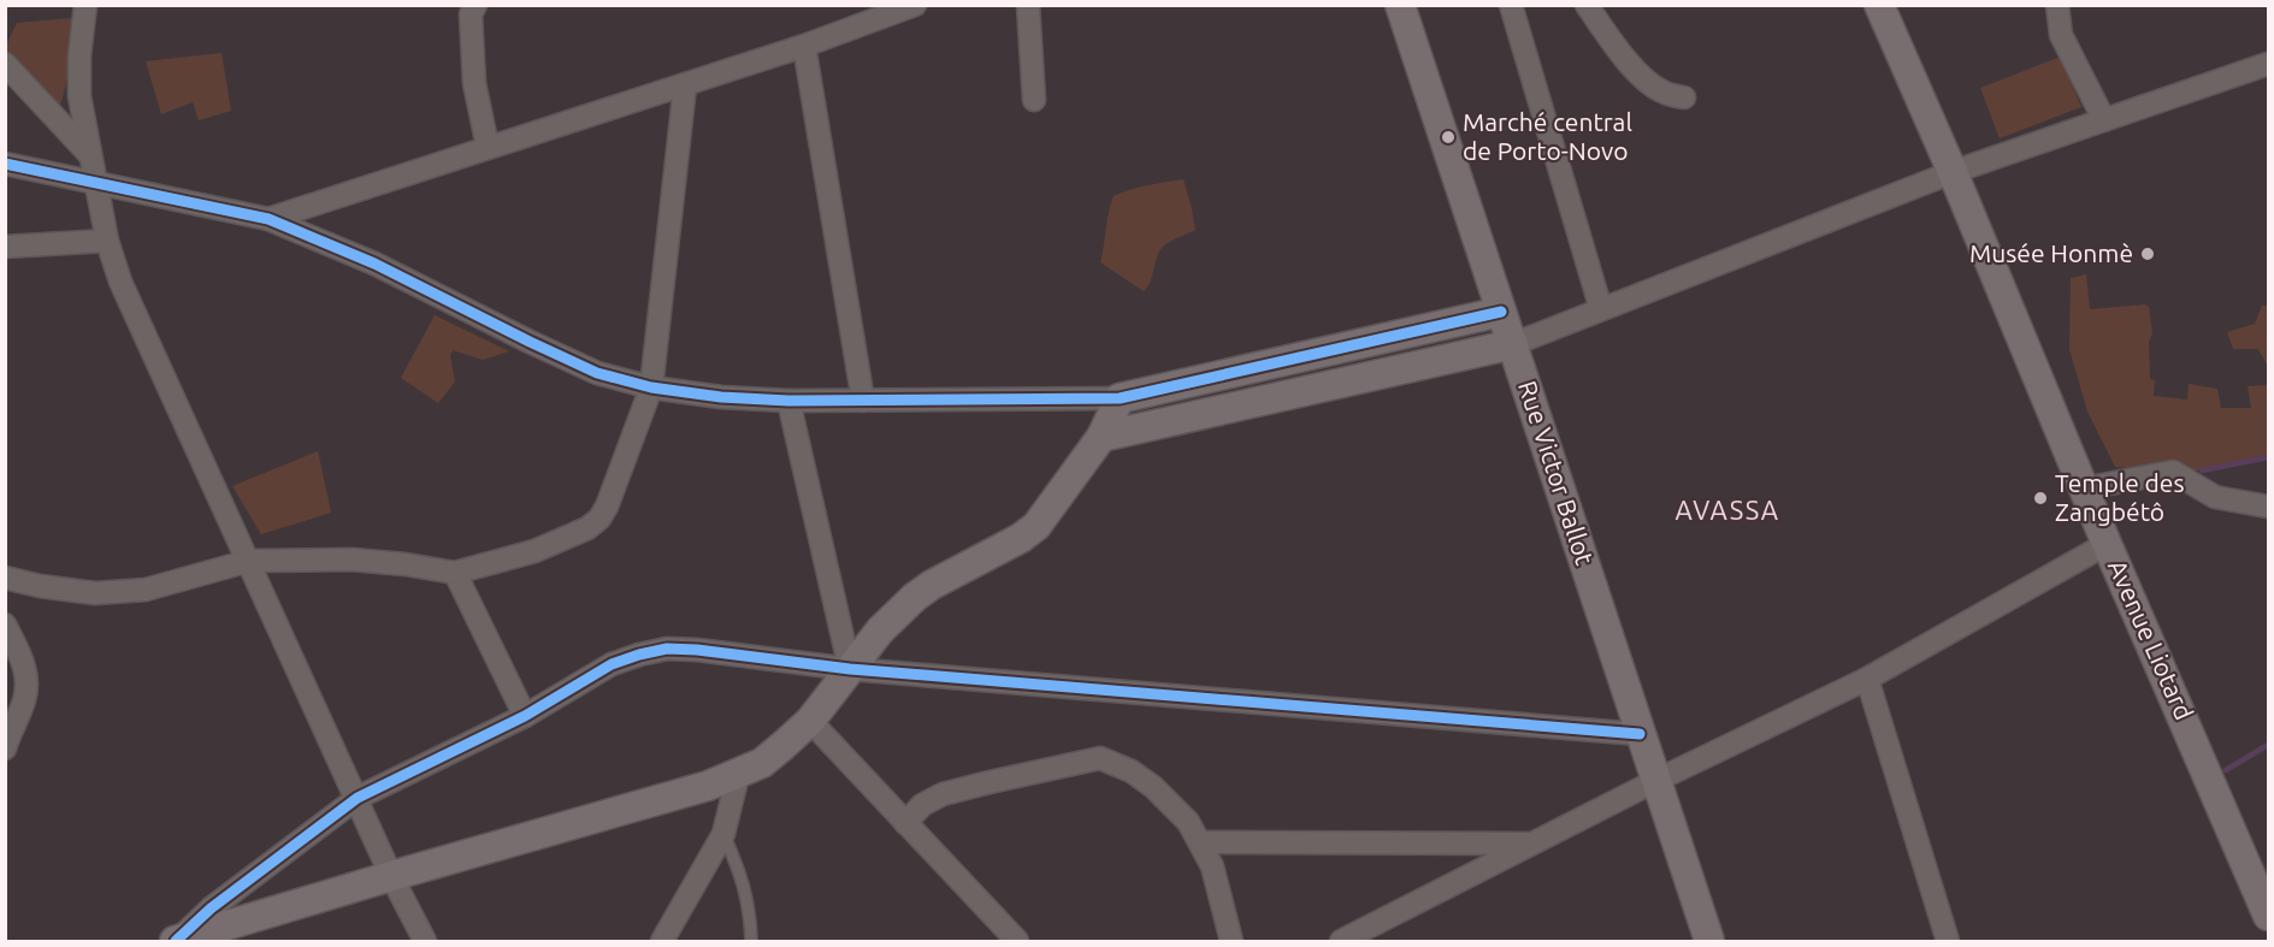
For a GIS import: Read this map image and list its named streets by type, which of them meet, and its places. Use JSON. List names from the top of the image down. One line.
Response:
{"streets":{"street":["Rue Victor Ballot","Avenue Liotard"]},"districts":["AVASSA"],"places":["Marché central de Porto-Novo","Musée Honmè","Temple des Zangbétô"]}
